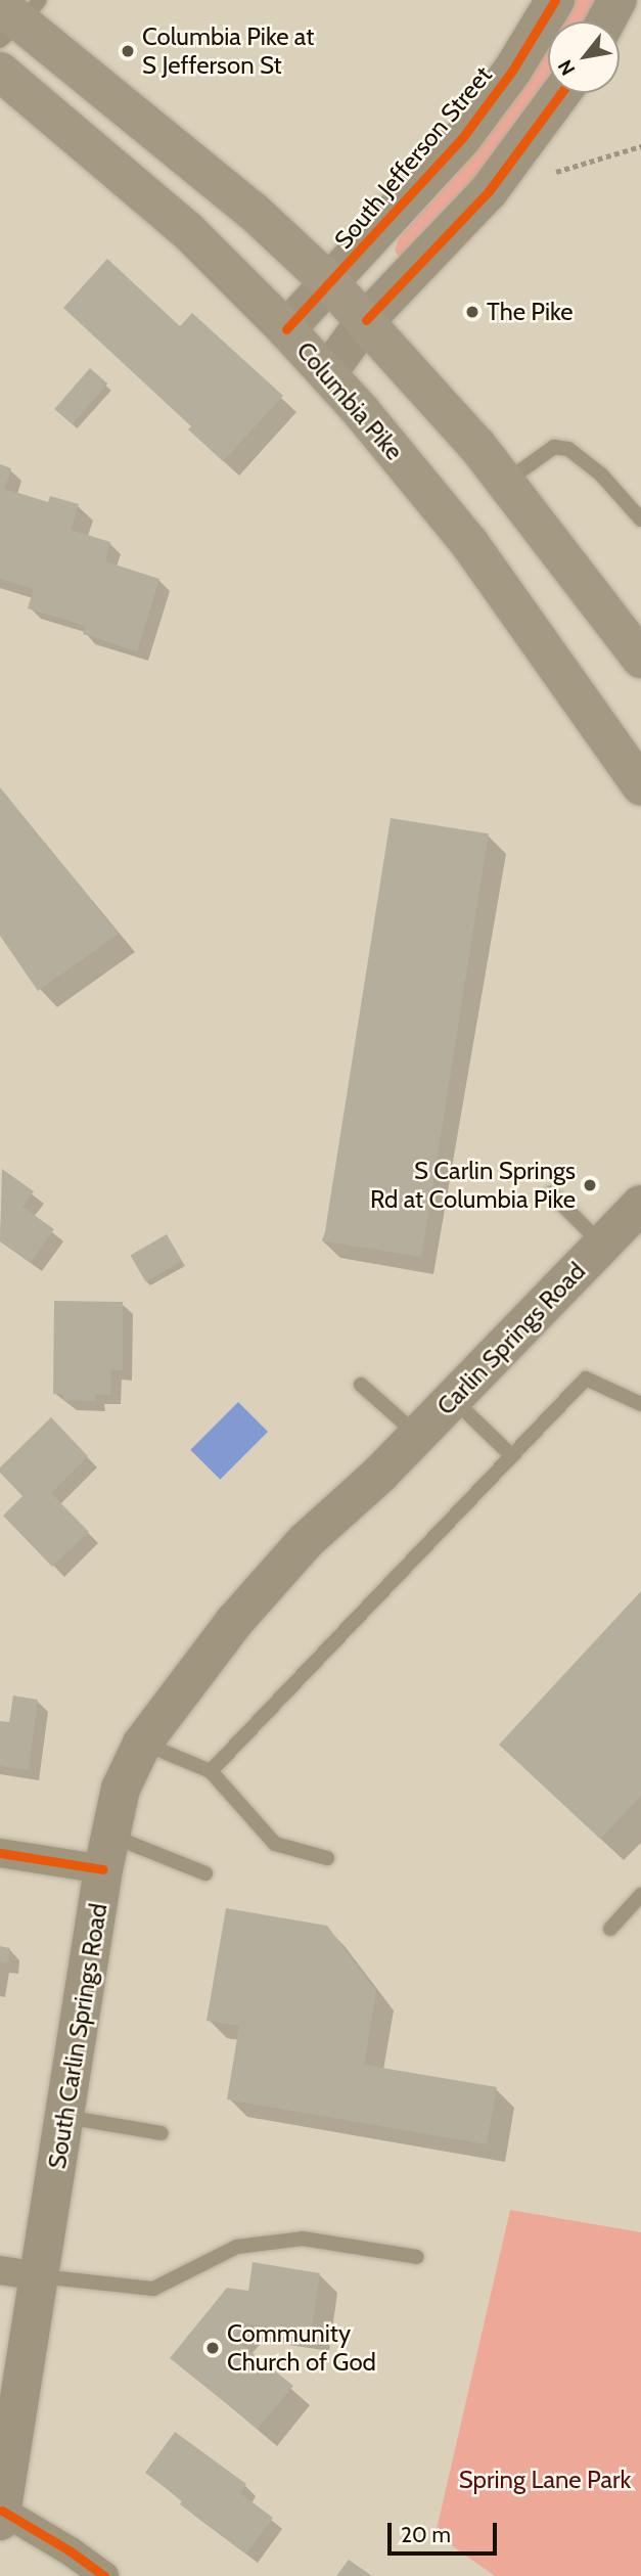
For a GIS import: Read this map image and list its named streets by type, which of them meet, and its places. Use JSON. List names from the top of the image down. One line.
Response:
{"streets":{"main road":["South Jefferson Street","Columbia Pike","Carlin Springs Road","South Carlin Springs Road"]},"crossings":[["South Jefferson Street","Columbia Pike"],["Carlin Springs Road","South Carlin Springs Road"]],"parks":["Spring Lane Park"],"places":["Columbia Pike at S Jefferson St","The Pike","S Carlin Springs Rd at Columbia Pike","Community Church of God"],"scale_bar":"20 m","north":"bottom left"}
